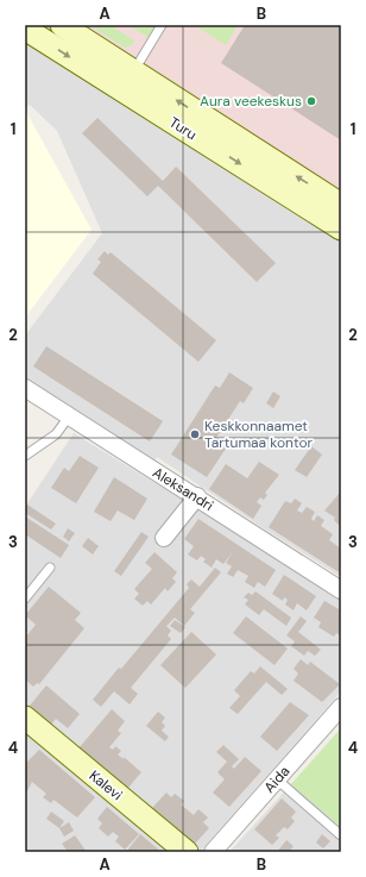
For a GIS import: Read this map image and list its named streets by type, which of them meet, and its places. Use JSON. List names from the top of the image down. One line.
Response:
{"streets":{"main road":["Turu","Kalevi"],"street":["Aleksandri","Aida"]},"places":["Aura veekeskus","Keskkonnaamet Tartumaa kontor"],"grid":{"columns":["A","B"],"rows":["1","2","3","4"]}}
